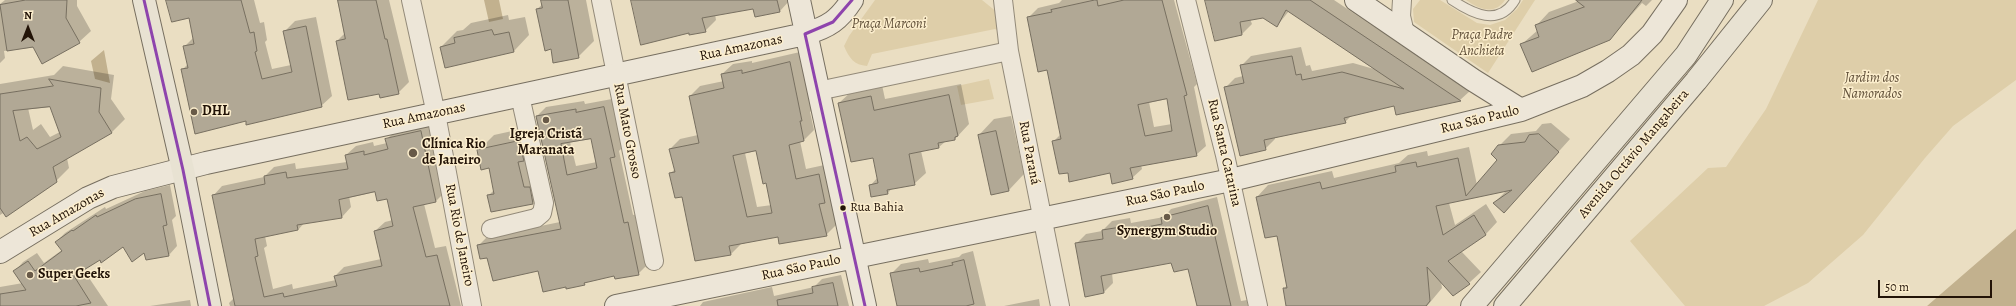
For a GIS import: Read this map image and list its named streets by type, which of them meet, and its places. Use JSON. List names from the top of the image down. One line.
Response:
{"streets":{"main road":["Avenida Octávio Mangabeira"],"street":["Rua Amazonas","Rua São Paulo","Rua Mato Grosso","Rua Paraná","Rua Santa Catarina","Rua Rio de Janeiro"]},"crossings":[["Rua Amazonas","Rua Mato Grosso"],["Rua Amazonas","Rua Rio de Janeiro"],["Rua São Paulo","Rua Paraná"],["Rua São Paulo","Rua Santa Catarina"]],"parks":["Praça Marconi","Praça Padre Anchieta","Jardim dos Namorados"],"places":["DHL","Igreja Cristã Maranata","Clínica Rio de Janeiro","Rua Bahia","Synergym Studio","Super Geeks"],"scale_bar":"50 m","north":"top"}
